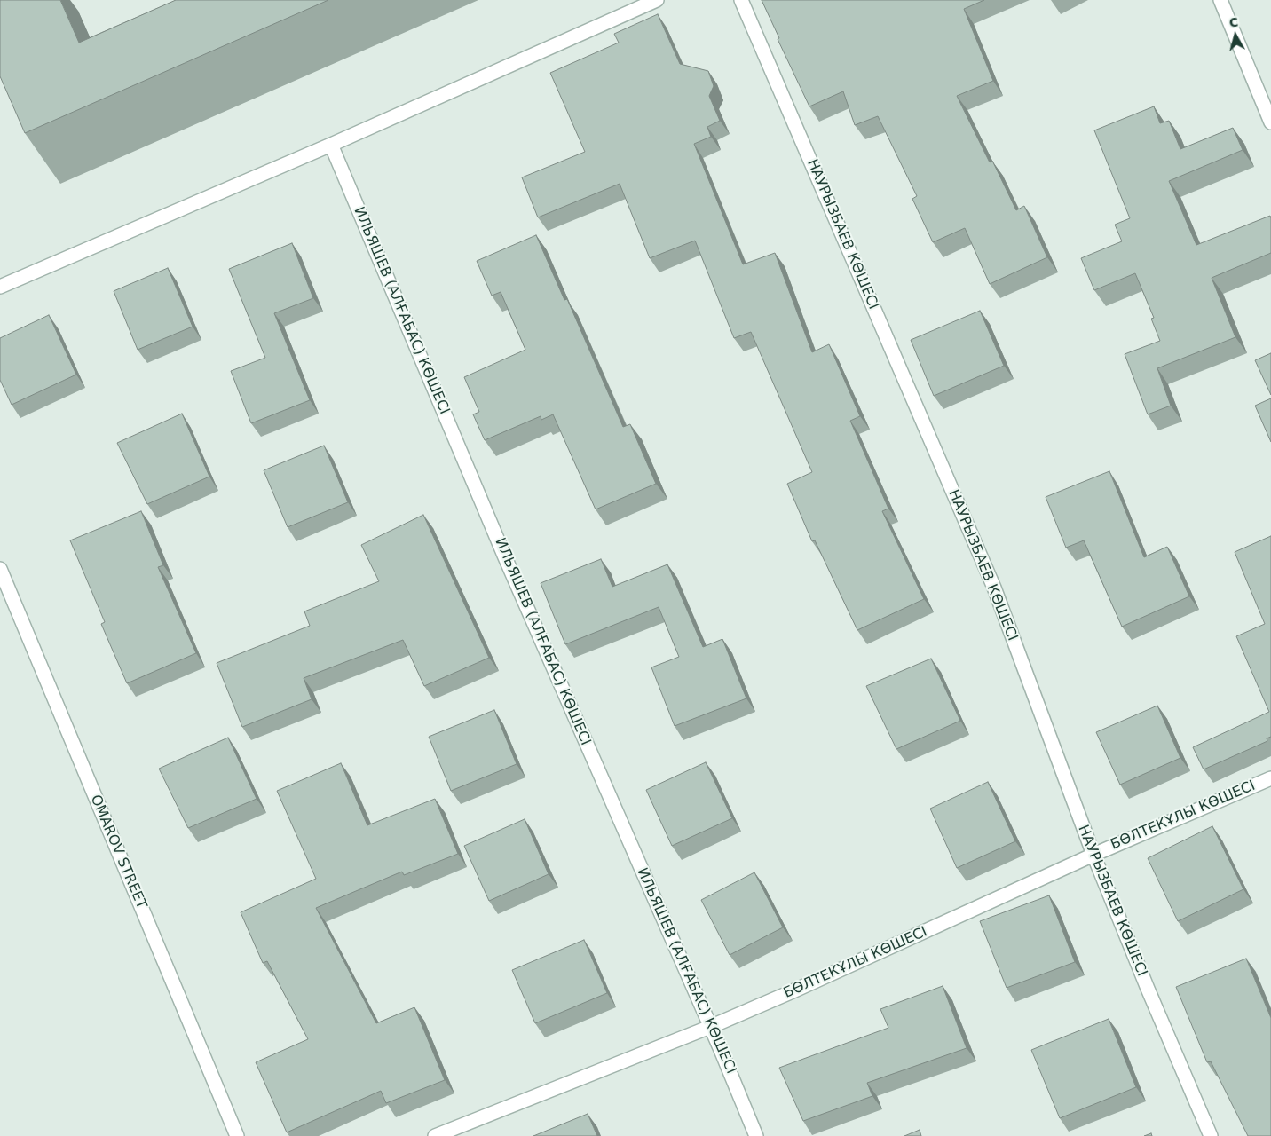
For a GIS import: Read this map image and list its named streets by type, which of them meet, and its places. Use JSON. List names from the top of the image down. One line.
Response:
{"streets":{"street":["НАУРЫЗБАЕВ КӨШЕСІ","ИЛЬЯШЕВ (АЛҒАБАС) КӨШЕСІ","БӨЛТЕКҰЛЫ КӨШЕСІ","OMAROV STREET"]},"crossings":[["НАУРЫЗБАЕВ КӨШЕСІ","БӨЛТЕКҰЛЫ КӨШЕСІ"],["ИЛЬЯШЕВ (АЛҒАБАС) КӨШЕСІ","БӨЛТЕКҰЛЫ КӨШЕСІ"]],"north":"top"}
